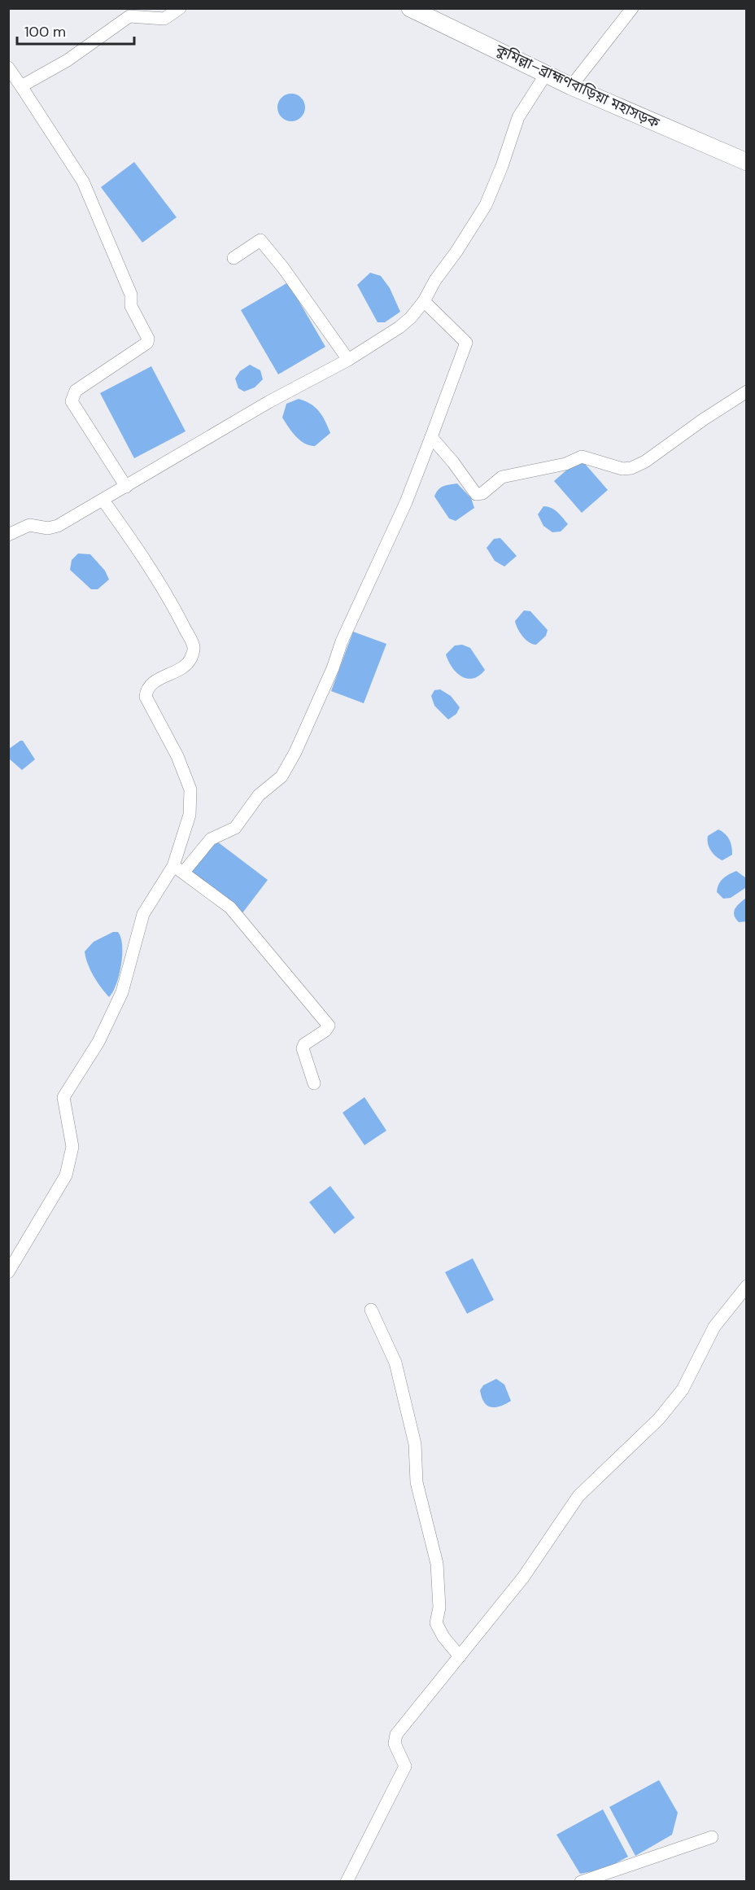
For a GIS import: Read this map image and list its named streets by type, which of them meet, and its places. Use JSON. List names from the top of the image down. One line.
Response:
{"streets":{"highway":["কুমিল্লা–ব্রাহ্মণবাড়িয়া মহাসড়ক"]},"scale_bar":"100 m"}
